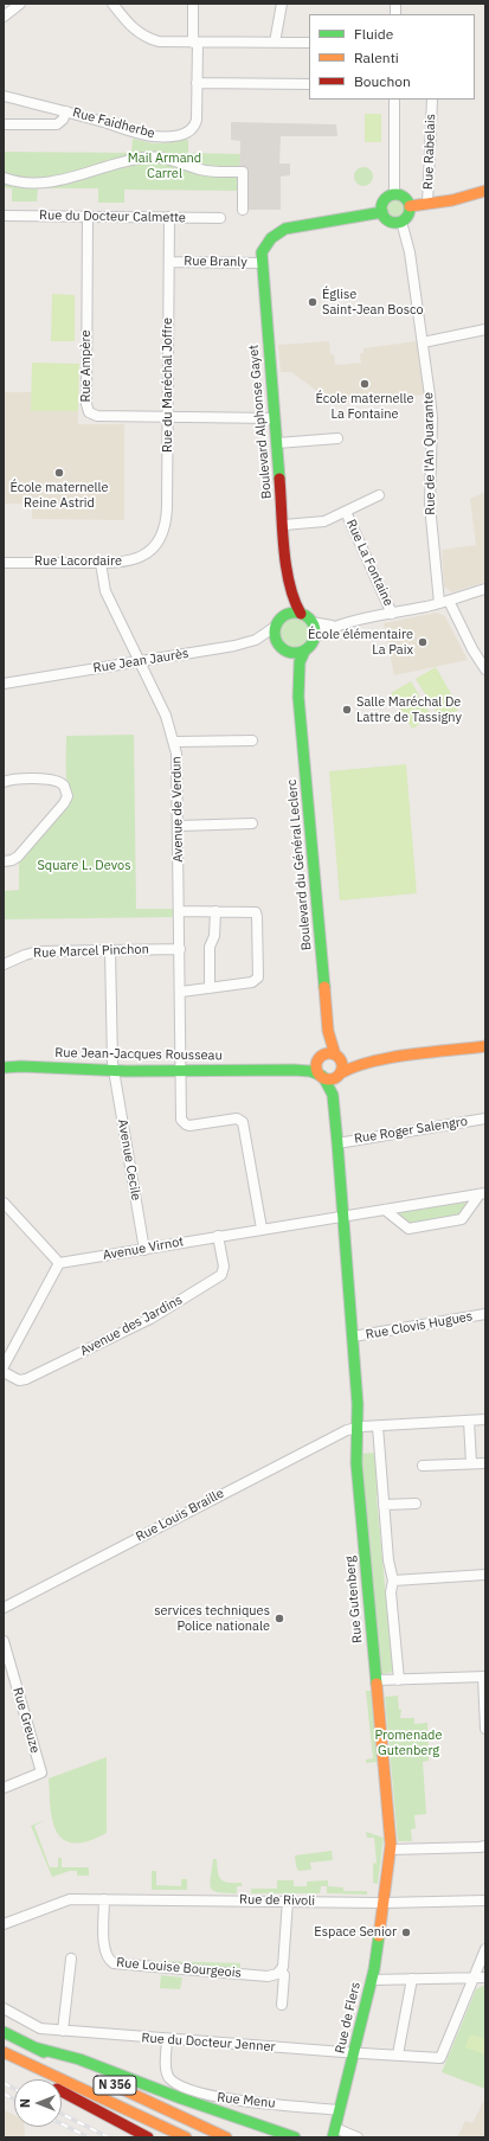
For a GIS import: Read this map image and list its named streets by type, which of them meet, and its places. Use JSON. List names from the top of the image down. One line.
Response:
{"streets":{"main road":["Boulevard Alphonse Gayet","Boulevard du Général Leclerc","Rue Jean-Jacques Rousseau","Rue Gutenberg","Rue de Flers","N 356"],"street":["Rue Faidherbe","Rue Rabelais","Rue du Docteur Calmette","Rue Branly","Rue Ampère","Rue du Maréchal Joffre","Rue de l'An Quarante","Rue Lacordaire","Rue La Fontaine","Rue Jean Jaurès","Avenue de Verdun","Rue Marcel Pinchon","Rue Roger Salengro","Avenue Cecile","Avenue Virnot","Avenue des Jardins","Rue Clovis Hugues","Rue Louis Braille","Rue Greuze","Rue de Rivoli","Rue Louise Bourgeois","Rue du Docteur Jenner","Rue Menu"]},"crossings":[["Rue du Docteur Calmette","Rue Ampère"],["Rue du Docteur Calmette","Rue du Maréchal Joffre"],["Rue Branly","Rue du Maréchal Joffre"],["Rue Branly","Boulevard Alphonse Gayet"],["Rue Ampère","Rue du Maréchal Joffre"],["Rue Ampère","Boulevard Alphonse Gayet"],["Rue du Maréchal Joffre","Rue Lacordaire"],["Boulevard Alphonse Gayet","Rue Jean Jaurès"],["Boulevard Alphonse Gayet","Boulevard du Général Leclerc"],["Rue Lacordaire","Avenue de Verdun"],["Rue Jean Jaurès","Avenue de Verdun"],["Rue Jean Jaurès","Boulevard du Général Leclerc"],["Avenue de Verdun","Rue Marcel Pinchon"],["Avenue de Verdun","Rue Jean-Jacques Rousseau"],["Avenue de Verdun","Avenue Virnot"],["Boulevard du Général Leclerc","Rue Jean-Jacques Rousseau"],["Rue Marcel Pinchon","Avenue Cecile"],["Rue Jean-Jacques Rousseau","Avenue Cecile"],["Avenue Cecile","Avenue Virnot"],["Avenue Virnot","Avenue des Jardins"],["Avenue Virnot","Rue Gutenberg"],["Rue Clovis Hugues","Rue Gutenberg"],["Rue Louis Braille","Rue Gutenberg"],["Rue Gutenberg","Rue de Rivoli"],["Rue Gutenberg","Rue de Flers"],["Rue de Rivoli","Rue Louise Bourgeois"],["Rue de Rivoli","Rue de Flers"],["Rue de Flers","Rue du Docteur Jenner"],["Rue de Flers","Rue Menu"],["Rue du Docteur Jenner","Rue Menu"]],"parks":["Mail Armand Carrel","Square L. Devos","Promenade Gutenberg"],"places":["Église Saint-Jean Bosco","École maternelle La Fontaine","École maternelle Reine Astrid","École élémentaire La Paix","Salle Maréchal De Lattre de Tassigny","services techniques Police nationale","Espace Senior"],"legend":["Fluide","Ralenti","Bouchon"],"north":"left"}
